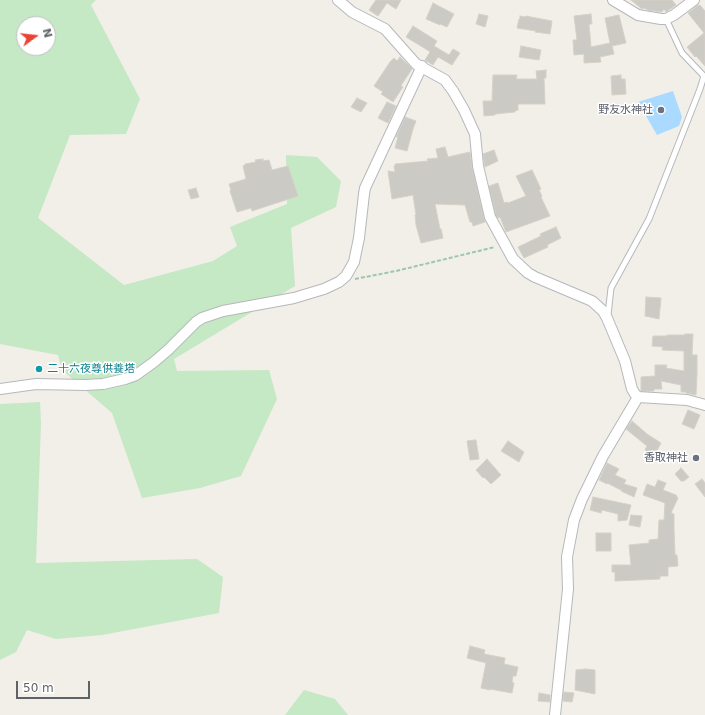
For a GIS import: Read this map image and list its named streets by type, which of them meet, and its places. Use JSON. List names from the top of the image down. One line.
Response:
{"places":["野友水神社","二十六夜尊供養塔","香取神社"],"scale_bar":"50 m","north":"right"}
